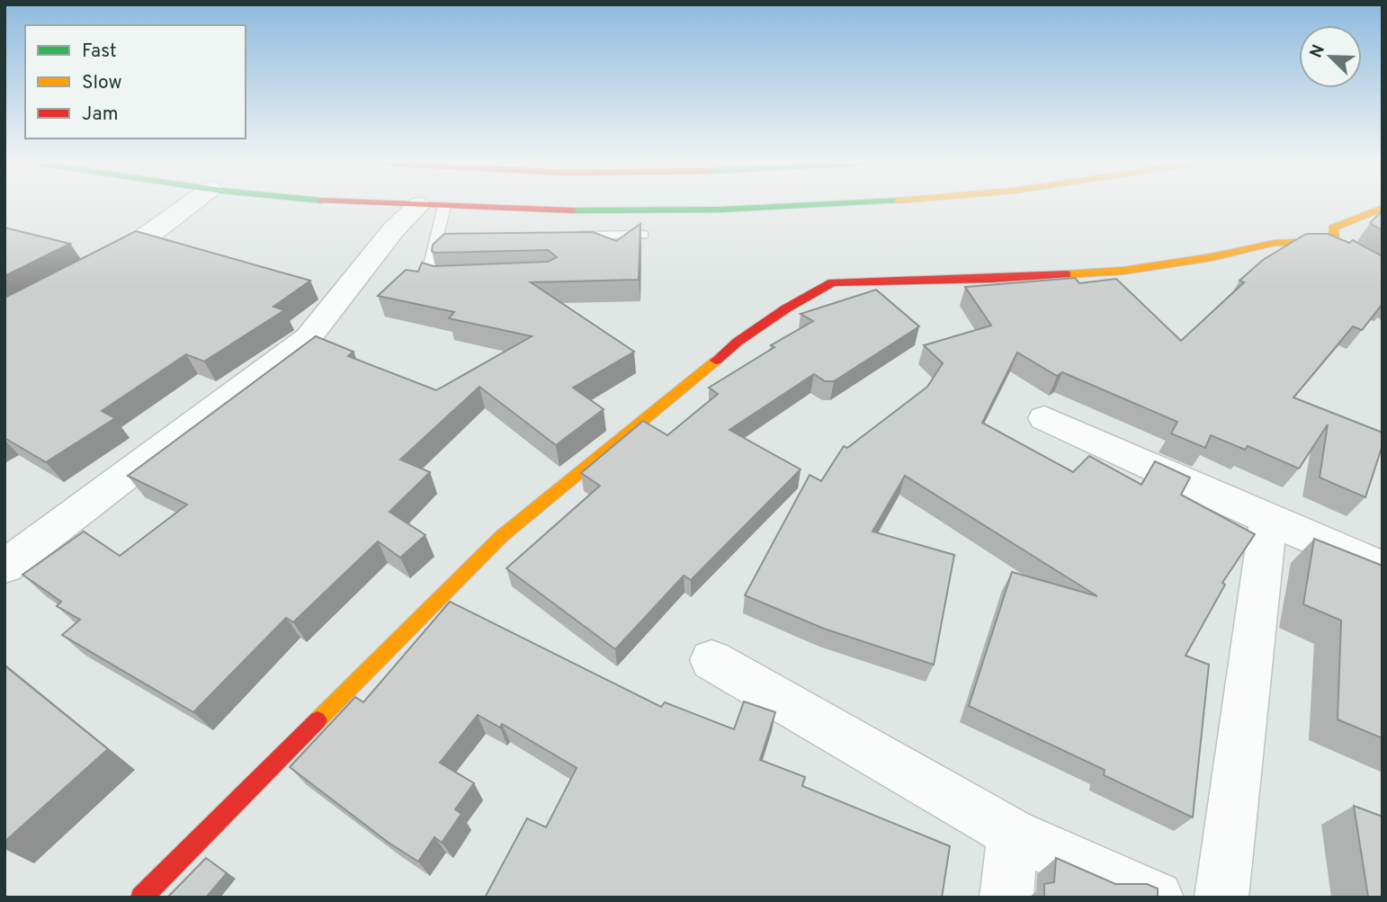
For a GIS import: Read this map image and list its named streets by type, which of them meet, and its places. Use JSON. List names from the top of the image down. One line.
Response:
{"legend":["Fast","Slow","Jam"],"north":"top left"}
